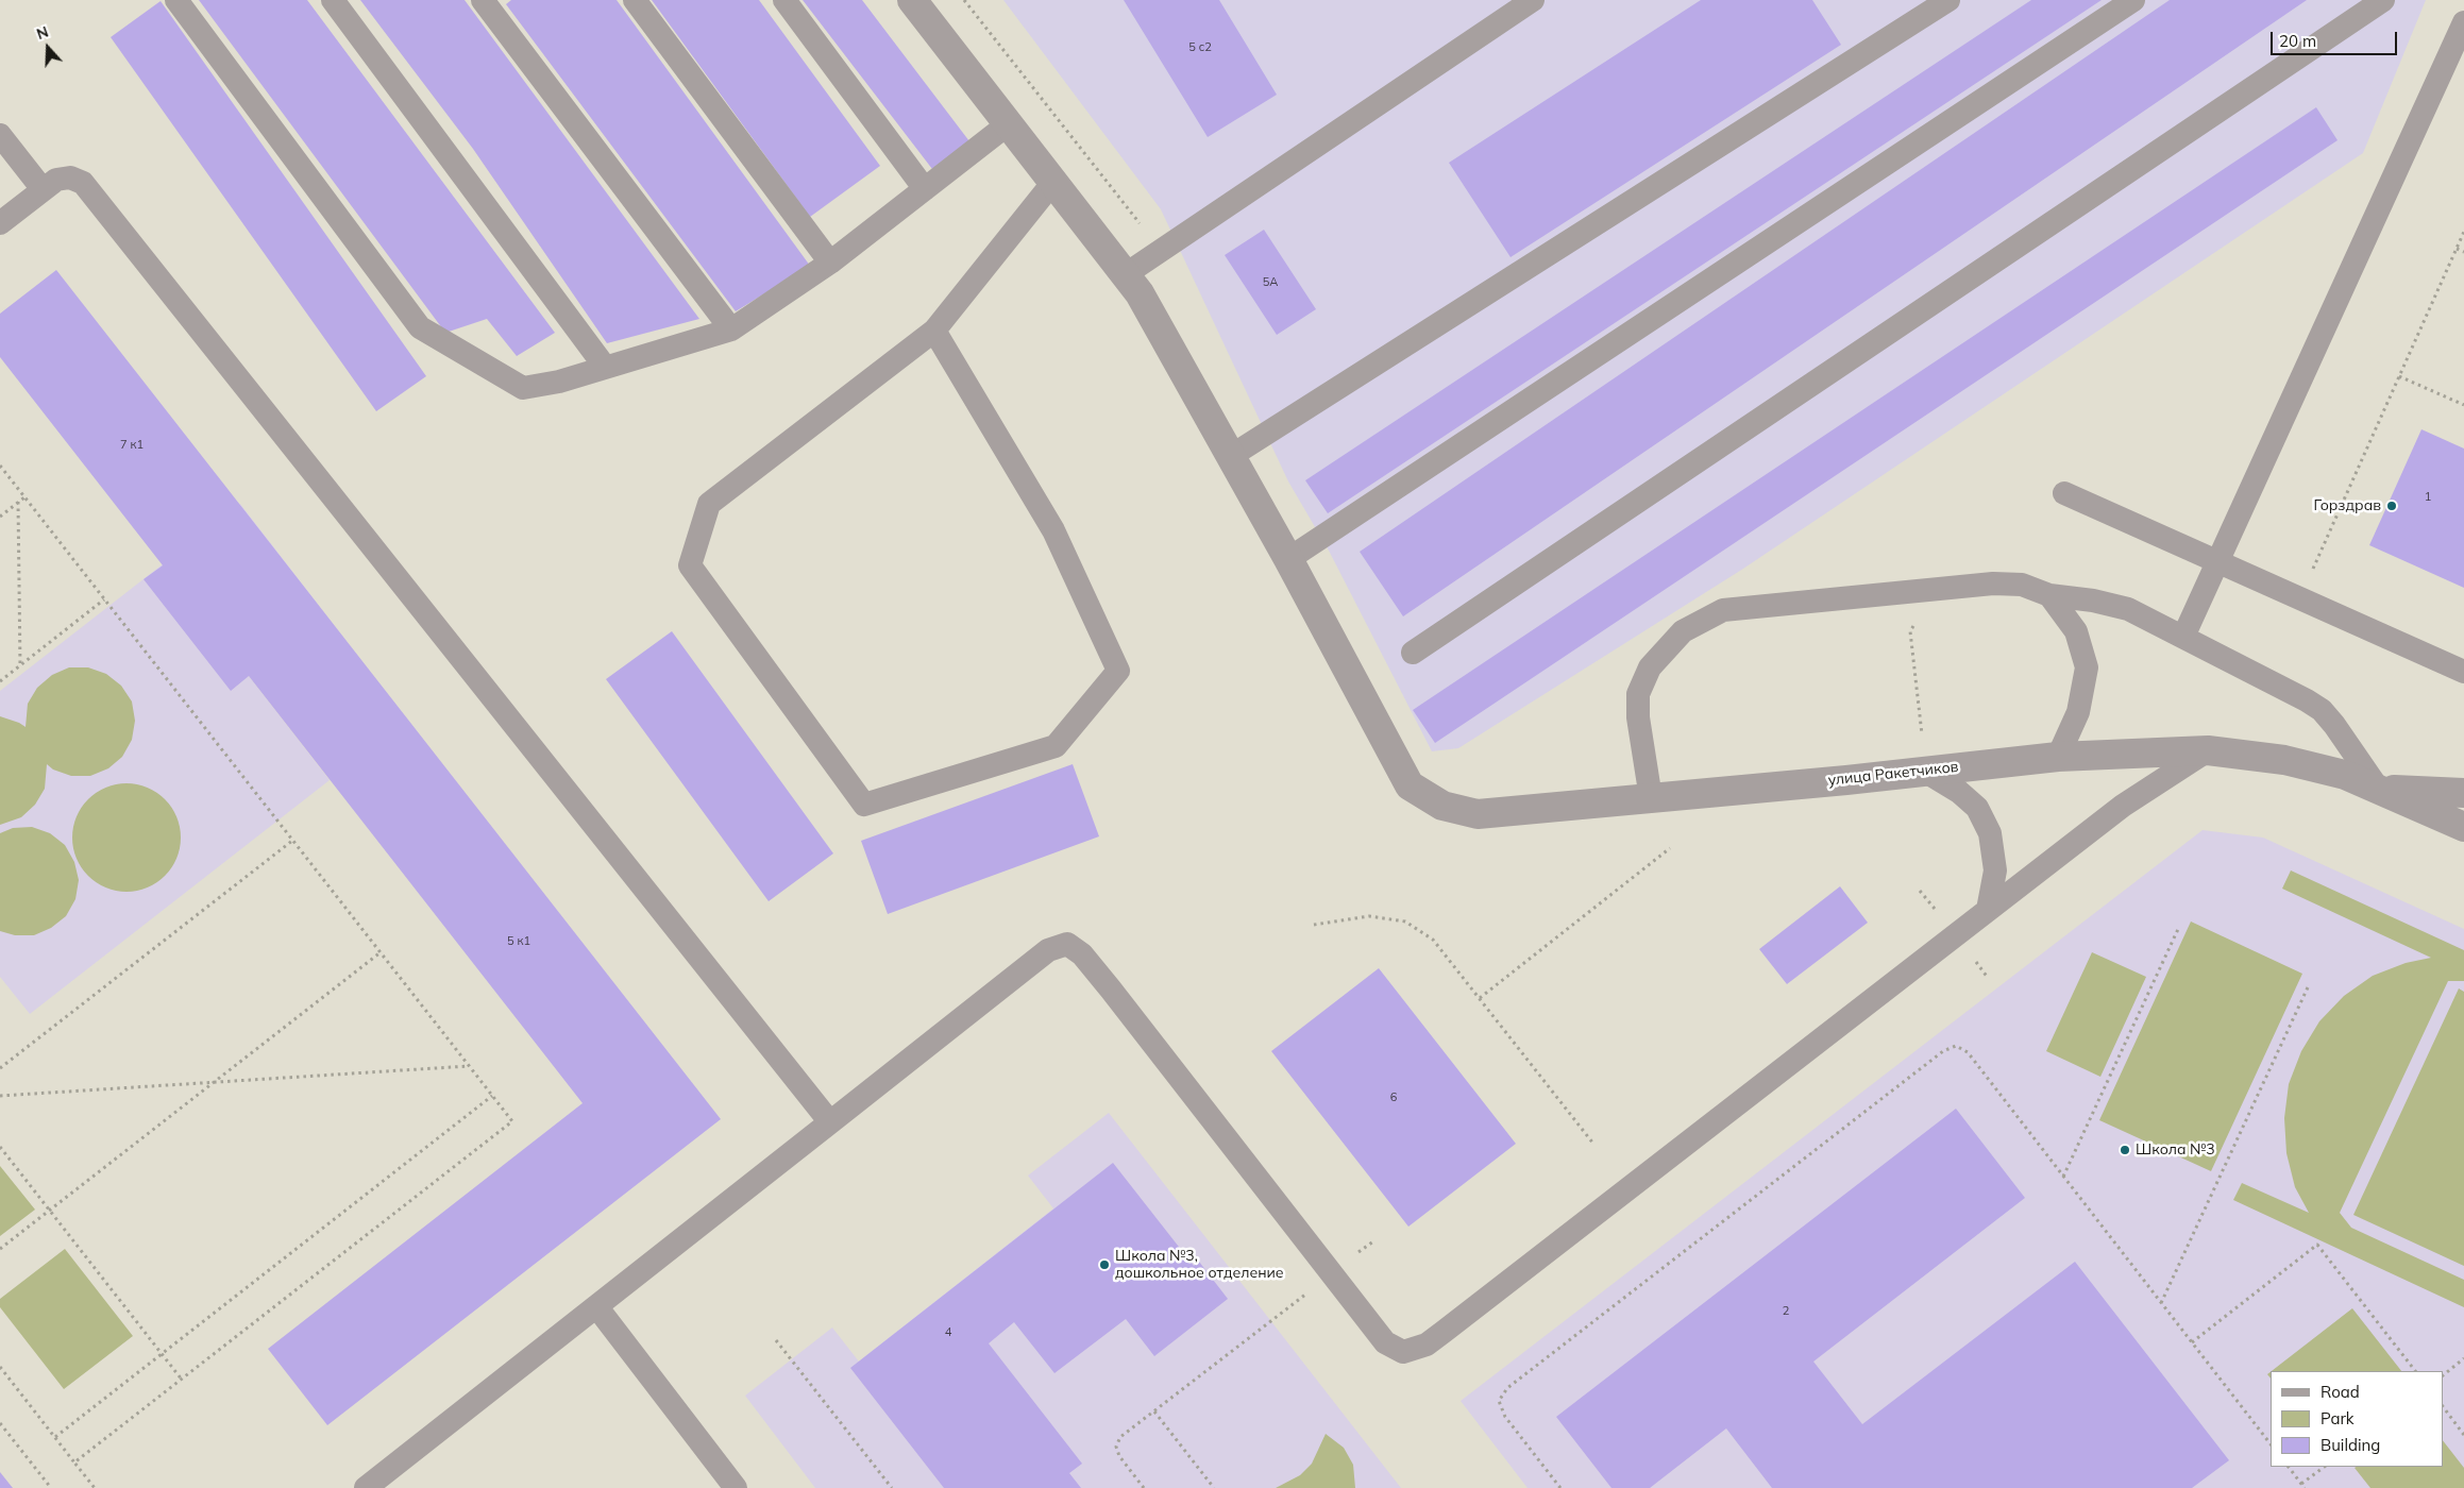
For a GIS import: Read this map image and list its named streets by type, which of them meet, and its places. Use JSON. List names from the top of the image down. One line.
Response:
{"streets":{"street":["улица Ракетчиков"]},"places":["Горздрав","Школа №3","Школа №3, дошкольное отделение"],"house_numbers":["5 c2","5А","7 к1","1","5 к1","6","2","4"],"legend":["Road","Park","Building"],"scale_bar":"20 m","north":"top"}
